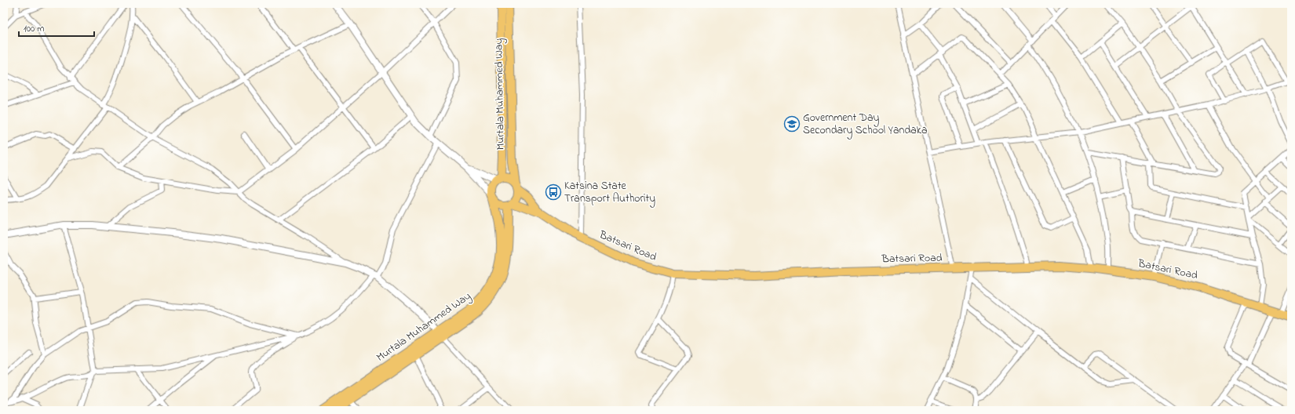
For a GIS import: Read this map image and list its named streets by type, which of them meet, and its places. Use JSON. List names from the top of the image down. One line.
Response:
{"streets":{"main road":["Murtala Muhammed Way","Batsari Road"]},"places":{"school or university":["Government Day Secondary School Yandaka"],"bus stop":["Katsina State Transport Authority"]},"scale_bar":"100 m"}
